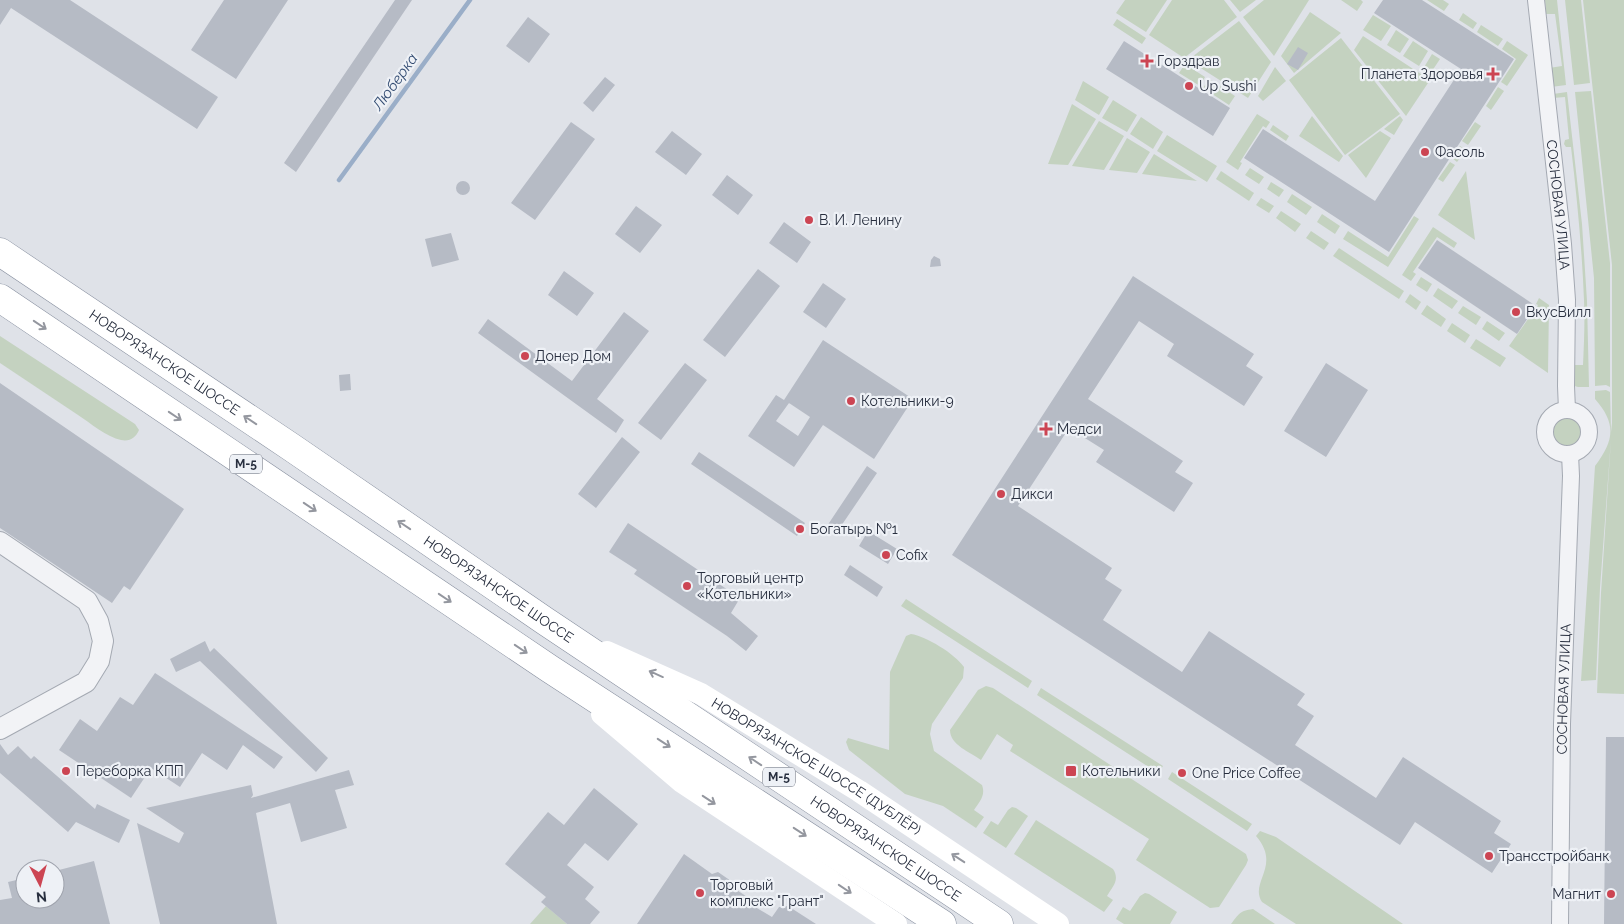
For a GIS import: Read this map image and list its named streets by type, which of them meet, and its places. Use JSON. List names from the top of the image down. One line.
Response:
{"streets":{"highway":["НОВОРЯЗАНСКОЕ ШОССЕ","М-5"],"main road":["НОВОРЯЗАНСКОЕ ШОССЕ (ДУБЛЁР)"],"street":["СОСНОВАЯ УЛИЦА"]},"crossings":[["НОВОРЯЗАНСКОЕ ШОССЕ","НОВОРЯЗАНСКОЕ ШОССЕ (ДУБЛЁР)"]],"water":["Люберка"],"places":{"health":["Горздрав","Планета Здоровья","Медси"],"other":["Up Sushi","Фасоль","В. И. Ленину","ВкусВилл","Донер Дом","Котельники-9","Дикси","Богатырь №1","Cofix","Торговый центр «Котельники»","Переборка КПП","One Price Coffee","Трансстройбанк","Торговый комплекс \"Грант\"","Магнит"],"transit":["Котельники"]},"north":"bottom"}
